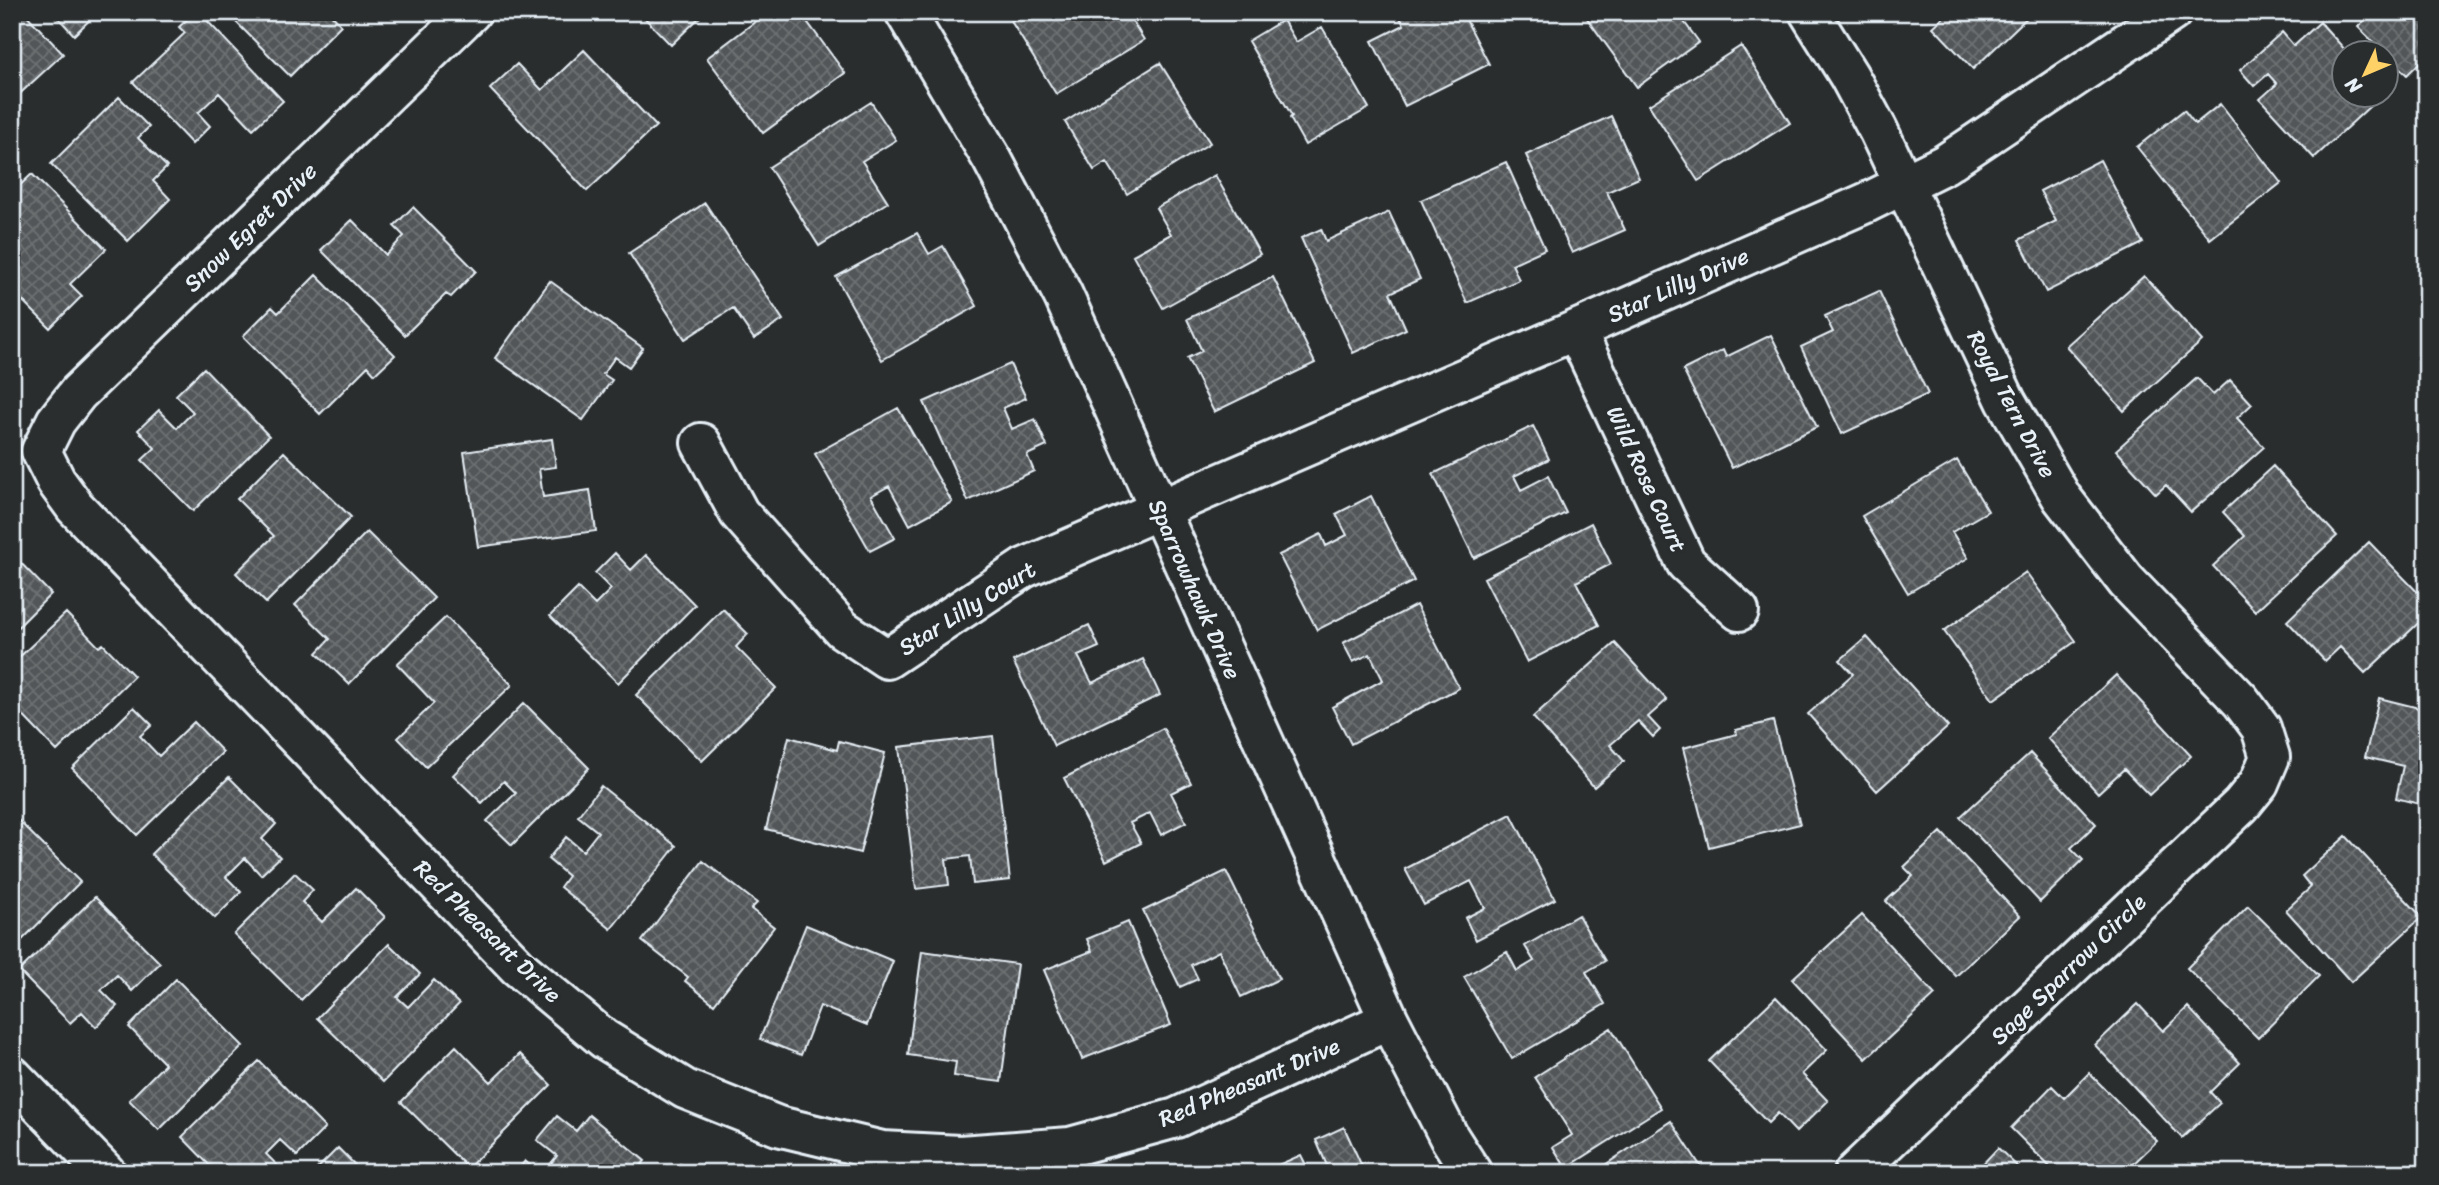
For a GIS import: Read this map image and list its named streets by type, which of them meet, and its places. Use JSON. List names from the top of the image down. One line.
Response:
{"streets":{"street":["Snow Egret Drive","Star Lilly Drive","Royal Tern Drive","Wild Rose Court","Sparrowhawk Drive","Star Lilly Court","Red Pheasant Drive","Sage Sparrow Circle"]},"crossings":[["Snow Egret Drive","Red Pheasant Drive"],["Star Lilly Drive","Royal Tern Drive"],["Star Lilly Drive","Wild Rose Court"],["Star Lilly Drive","Sparrowhawk Drive"],["Star Lilly Drive","Star Lilly Court"],["Royal Tern Drive","Sage Sparrow Circle"],["Sparrowhawk Drive","Star Lilly Court"],["Sparrowhawk Drive","Red Pheasant Drive"]],"north":"bottom left"}
